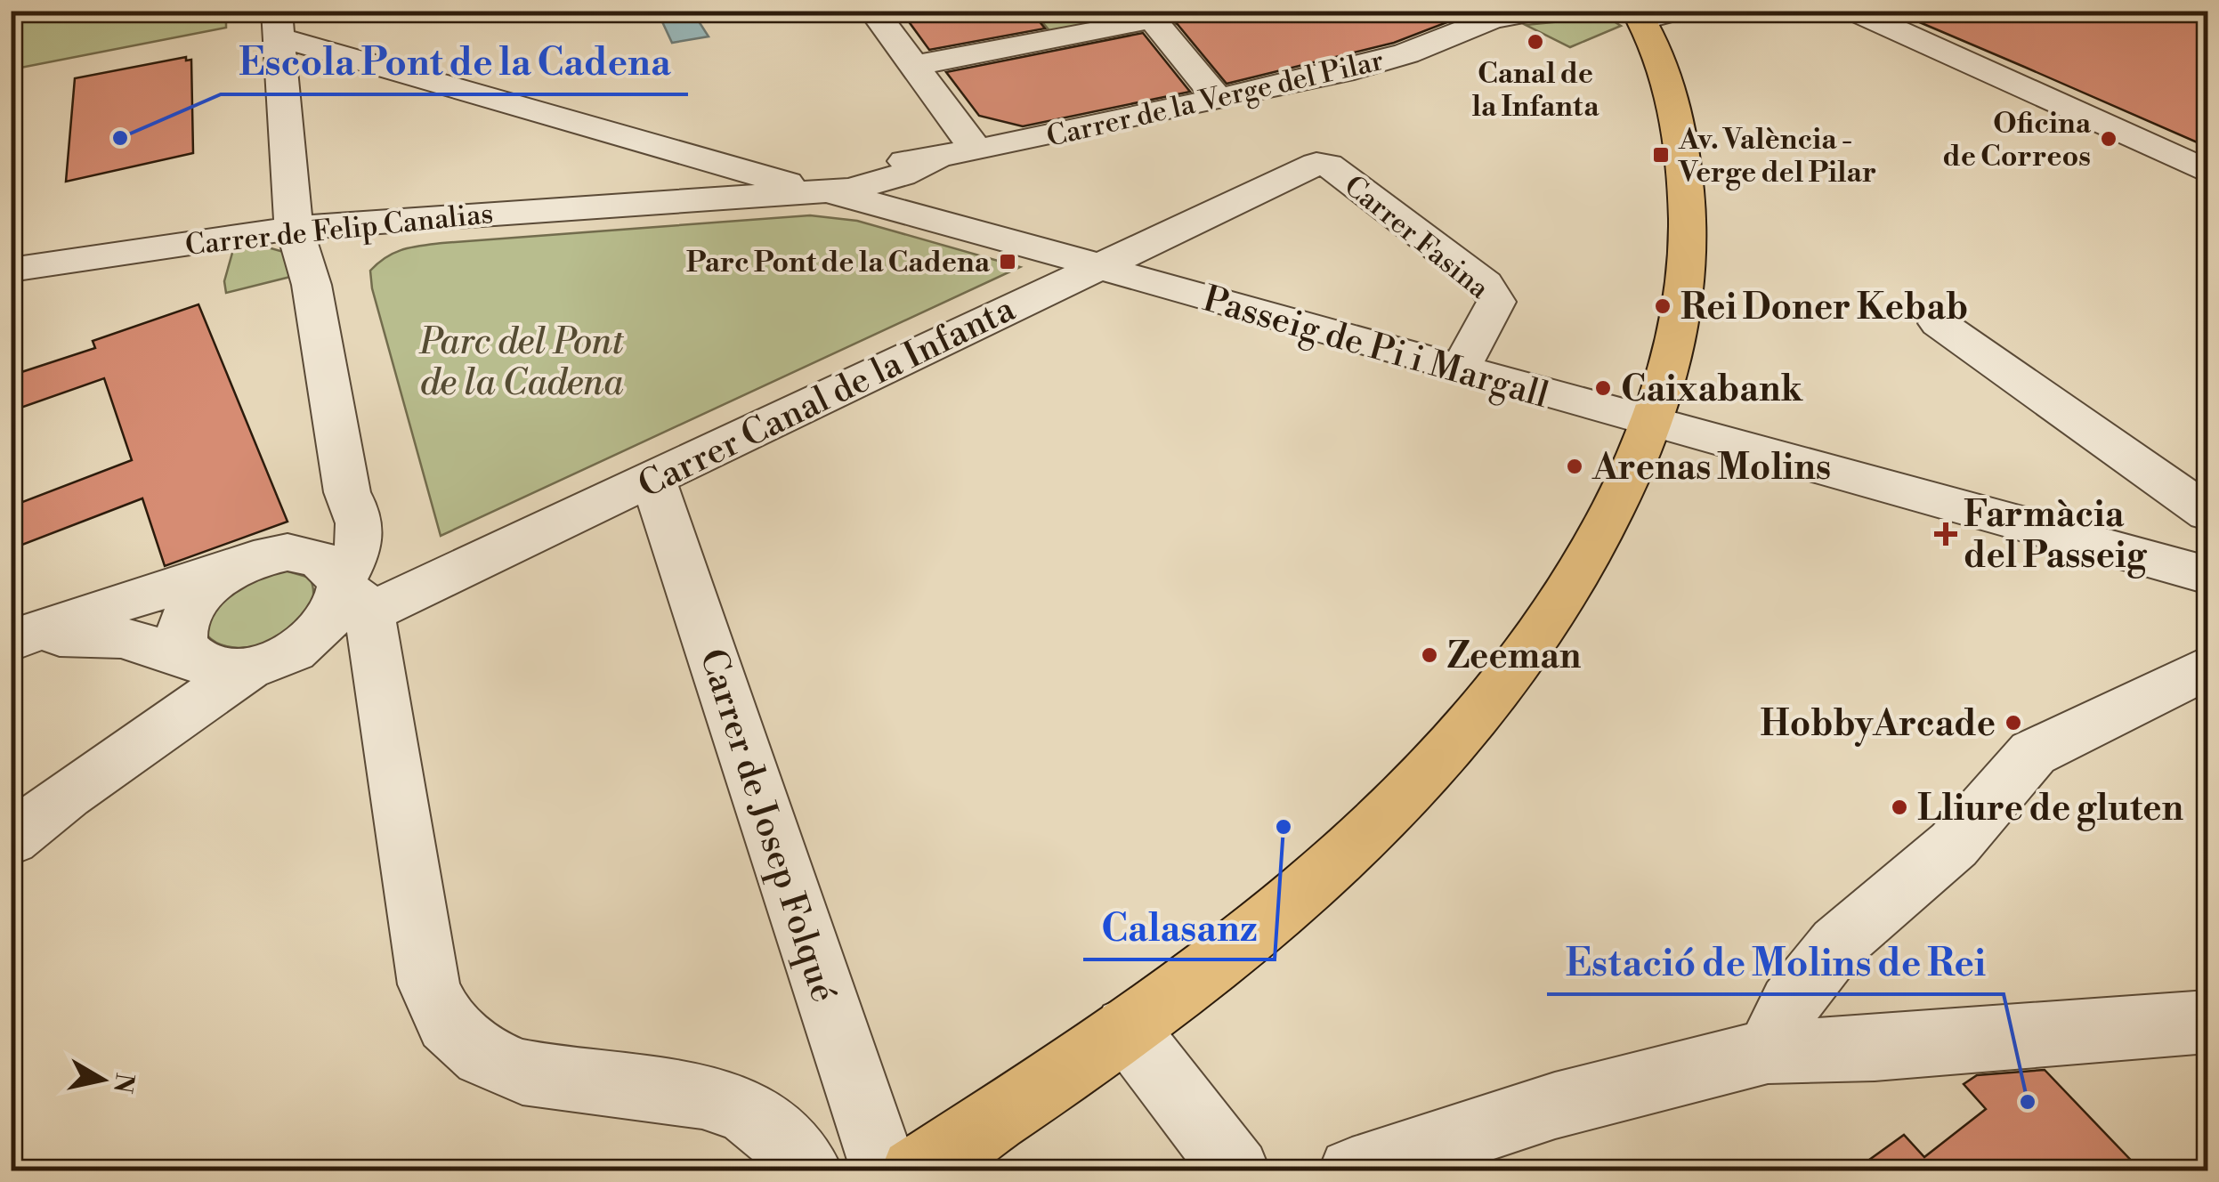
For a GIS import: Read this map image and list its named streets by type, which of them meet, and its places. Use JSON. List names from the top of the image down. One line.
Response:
{"streets":{"street":["Carrer de la Verge del Pilar","Carrer de Felip Canalias","Carrer Fasina","Passeig de Pi i Margall","Carrer Canal de la Infanta","Carrer de Josep Folqué"]},"crossings":[["Carrer de la Verge del Pilar","Carrer de Felip Canalias"],["Carrer de la Verge del Pilar","Passeig de Pi i Margall"],["Carrer de Felip Canalias","Passeig de Pi i Margall"],["Carrer Fasina","Passeig de Pi i Margall"],["Carrer Fasina","Carrer Canal de la Infanta"],["Passeig de Pi i Margall","Carrer Canal de la Infanta"],["Carrer Canal de la Infanta","Carrer de Josep Folqué"]],"parks":["Parc del Pont de la Cadena"],"places":{"other":["Canal de la Infanta","Escola Pont de la Cadena","Oficina de Correos","Rei Doner Kebab","Caixabank","Arenas Molins","Zeeman","HobbyArcade","Lliure de gluten","Calasanz","Estació de Molins de Rei"],"transit":["Av. València - Verge del Pilar","Parc Pont de la Cadena"],"health":["Farmàcia del Passeig"]},"north":"right"}
